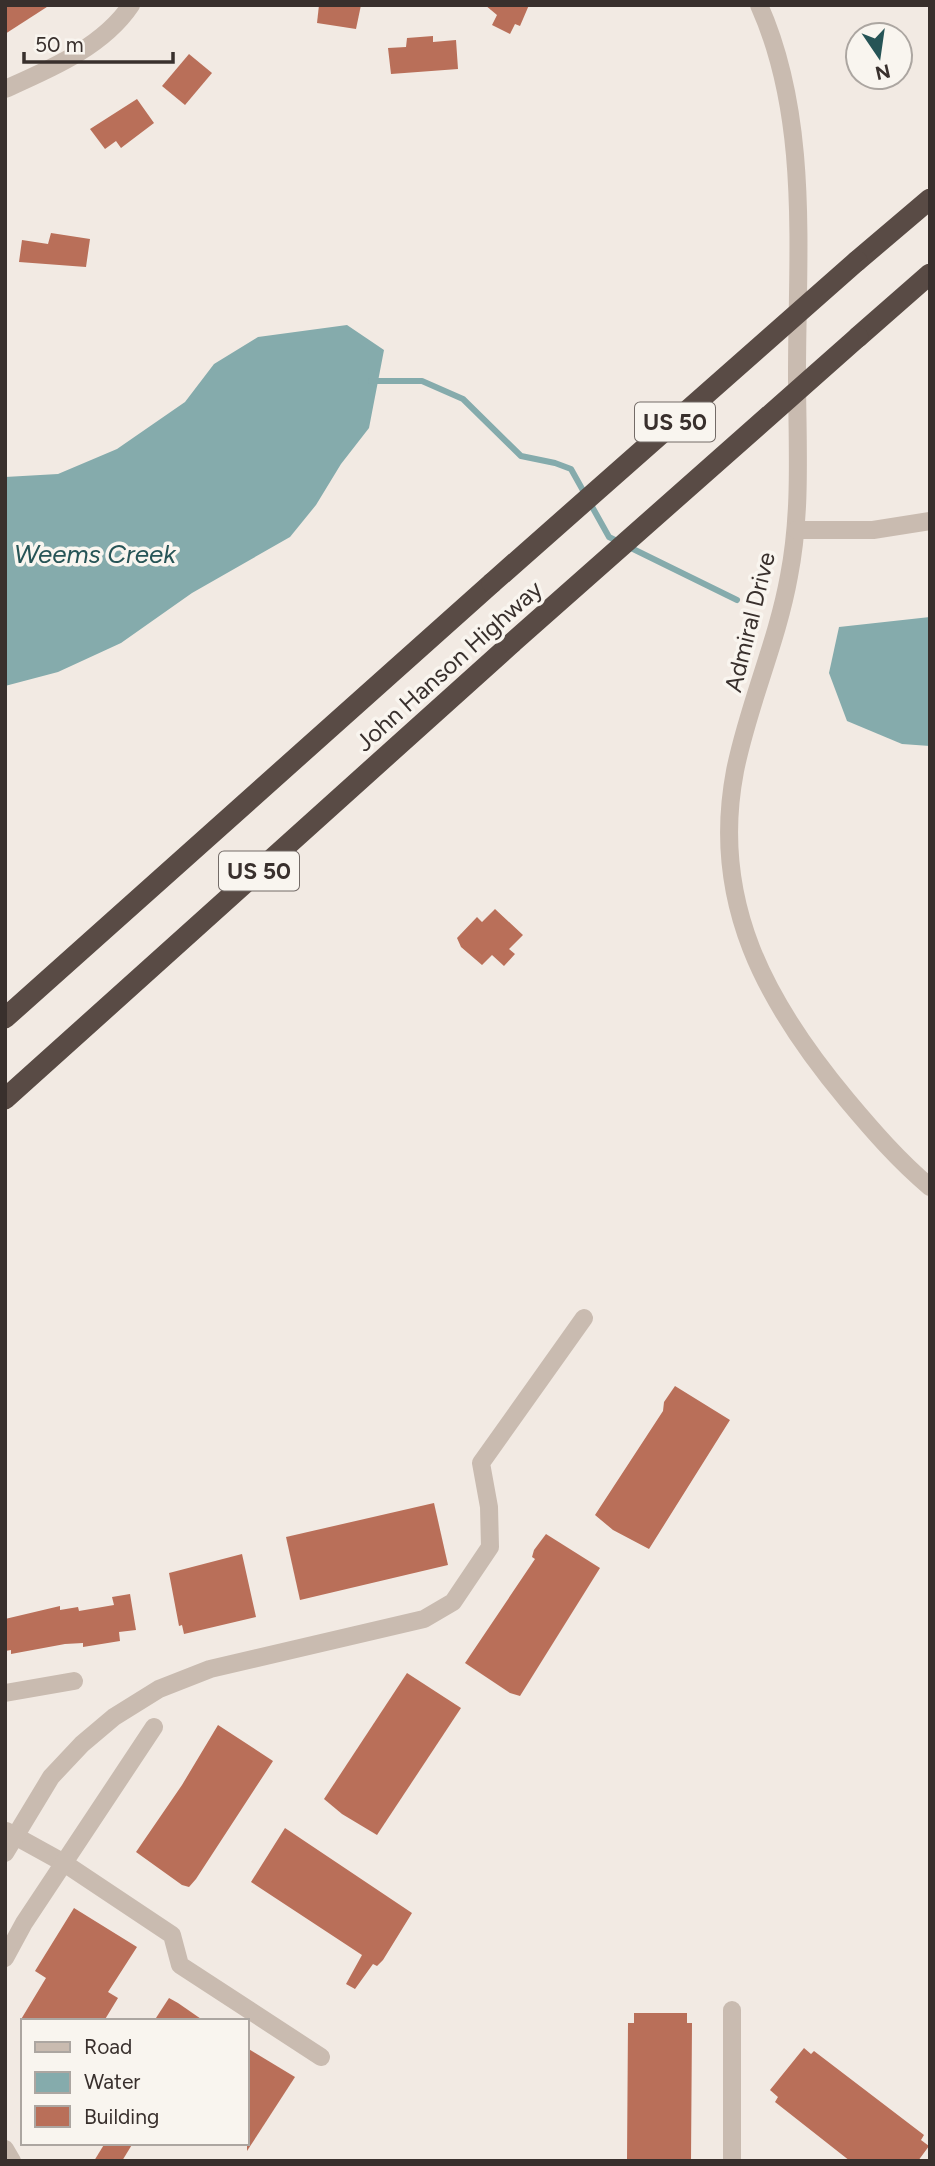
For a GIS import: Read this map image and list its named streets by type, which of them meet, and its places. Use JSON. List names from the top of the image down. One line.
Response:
{"streets":{"highway":["US 50","John Hanson Highway"],"street":["Admiral Drive"]},"water":["Weems Creek"],"legend":["Road","Water","Building"],"scale_bar":"50 m","north":"bottom"}
